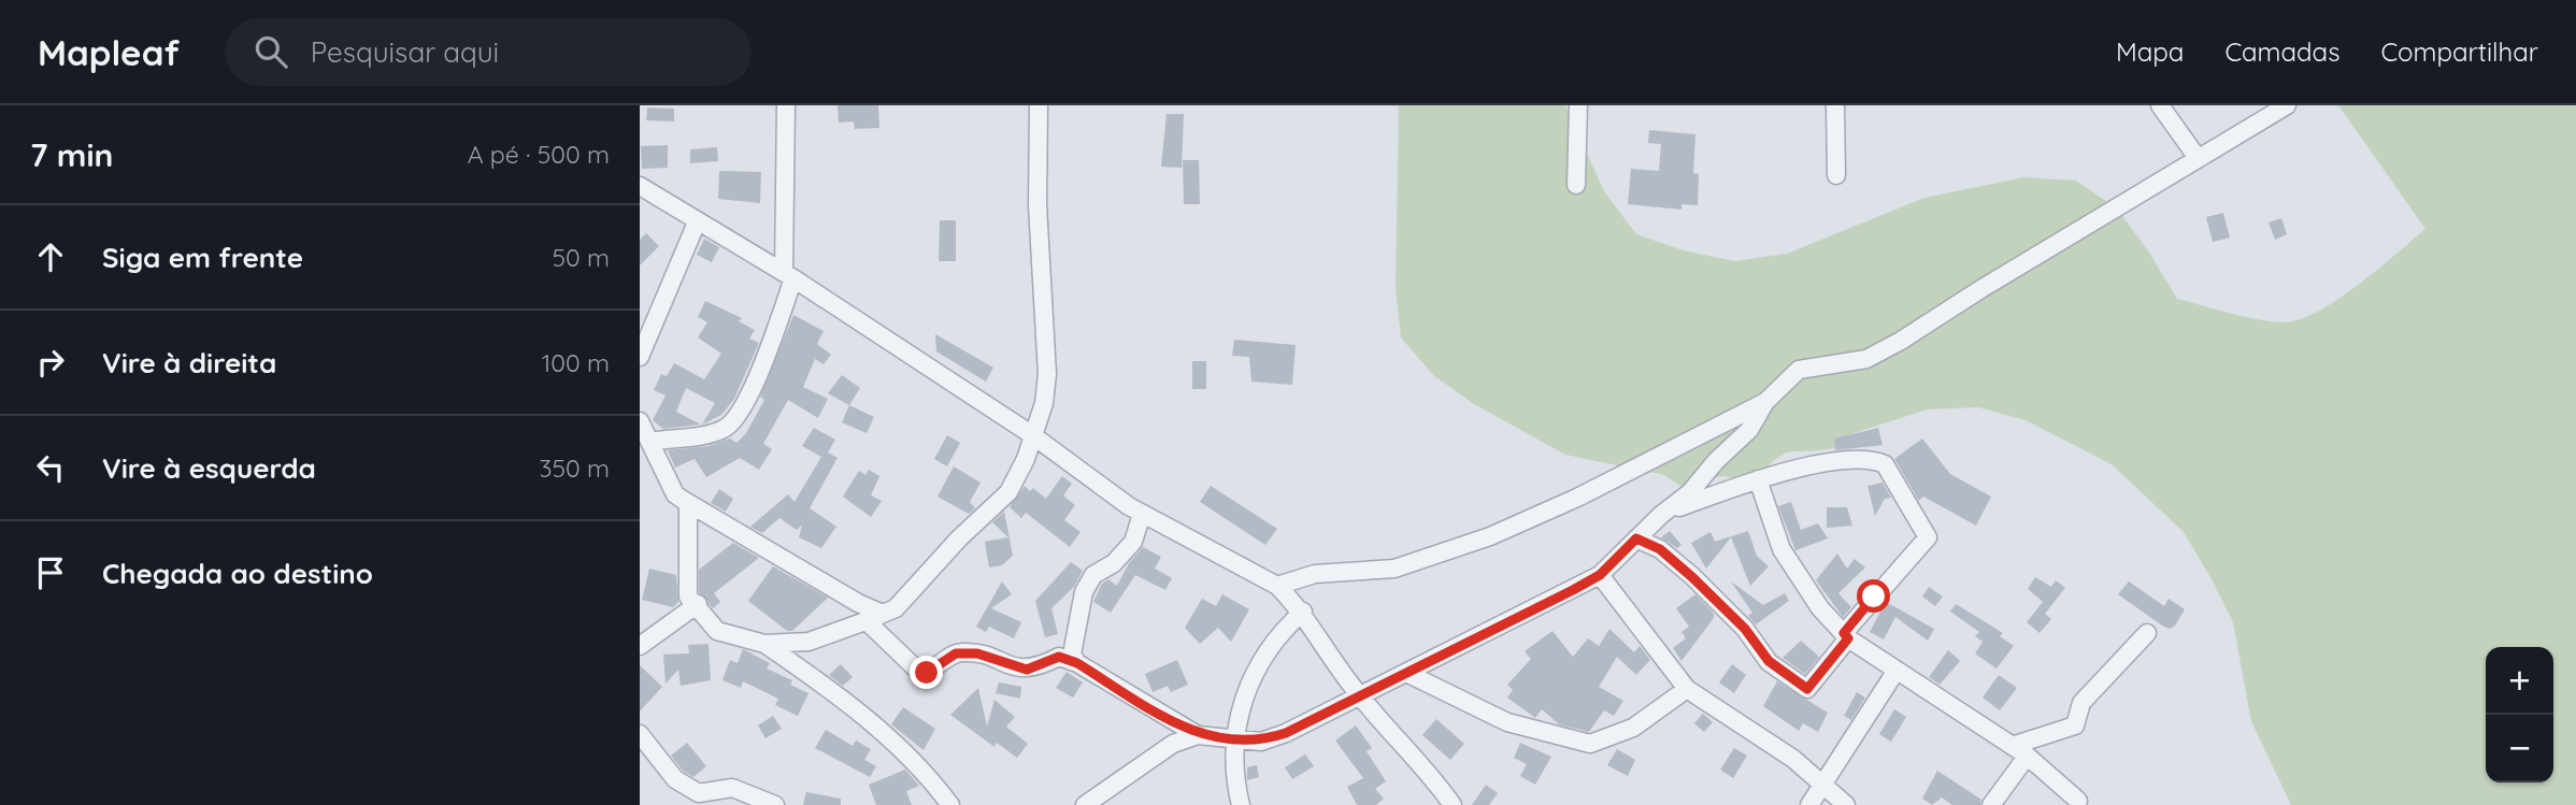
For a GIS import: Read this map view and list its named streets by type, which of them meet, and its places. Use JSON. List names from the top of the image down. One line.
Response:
{"page":{"header":"Mapleaf","search":"Pesquisar aqui","nav":["Mapa","Camadas","Compartilhar"],"heading":["7 min","A pé · 500 m"],"list":[["Siga em frente","50 m"],["Vire à direita","100 m"],["Vire à esquerda","350 m"],"Chegada ao destino"],"map_buttons":["+","−"]}}
